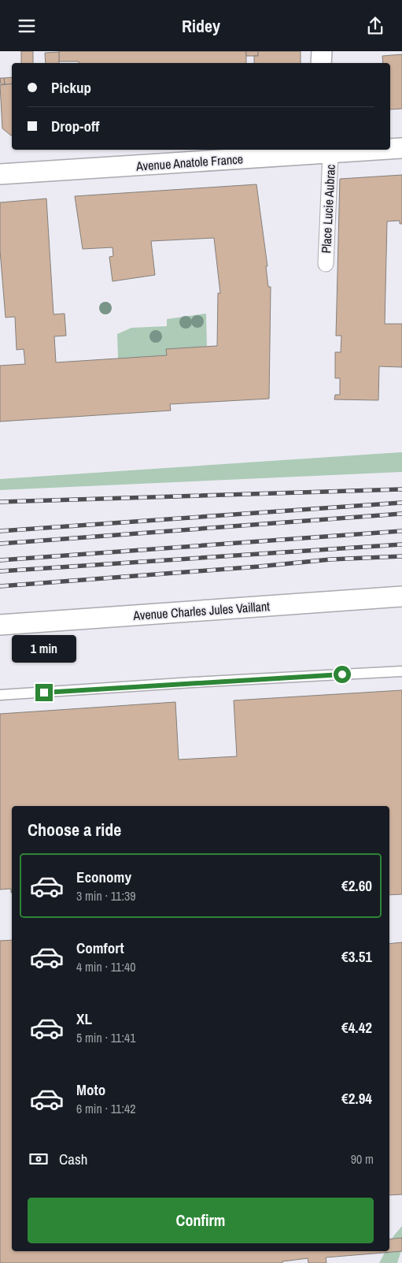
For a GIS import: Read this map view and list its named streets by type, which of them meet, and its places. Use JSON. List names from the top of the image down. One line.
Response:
{"streets":{"street":["Avenue Anatole France","Place Lucie Aubrac","Avenue Charles Jules Vaillant"]},"crossings":[["Avenue Anatole France","Place Lucie Aubrac"]],"page":{"header":"Ridey","banner":["Pickup","Drop-off"],"bubble":"1 min","heading":"Choose a ride","list":[{"name":"Economy","note":"3 min · 11:39","value":"€2.60"},{"name":"Comfort","note":"4 min · 11:40","value":"€3.51"},{"name":"XL","note":"5 min · 11:41","value":"€4.42"},{"name":"Moto","note":"6 min · 11:42","value":"€2.94"}],"pay":["Cash","90 m"],"buttons":"Confirm"}}
